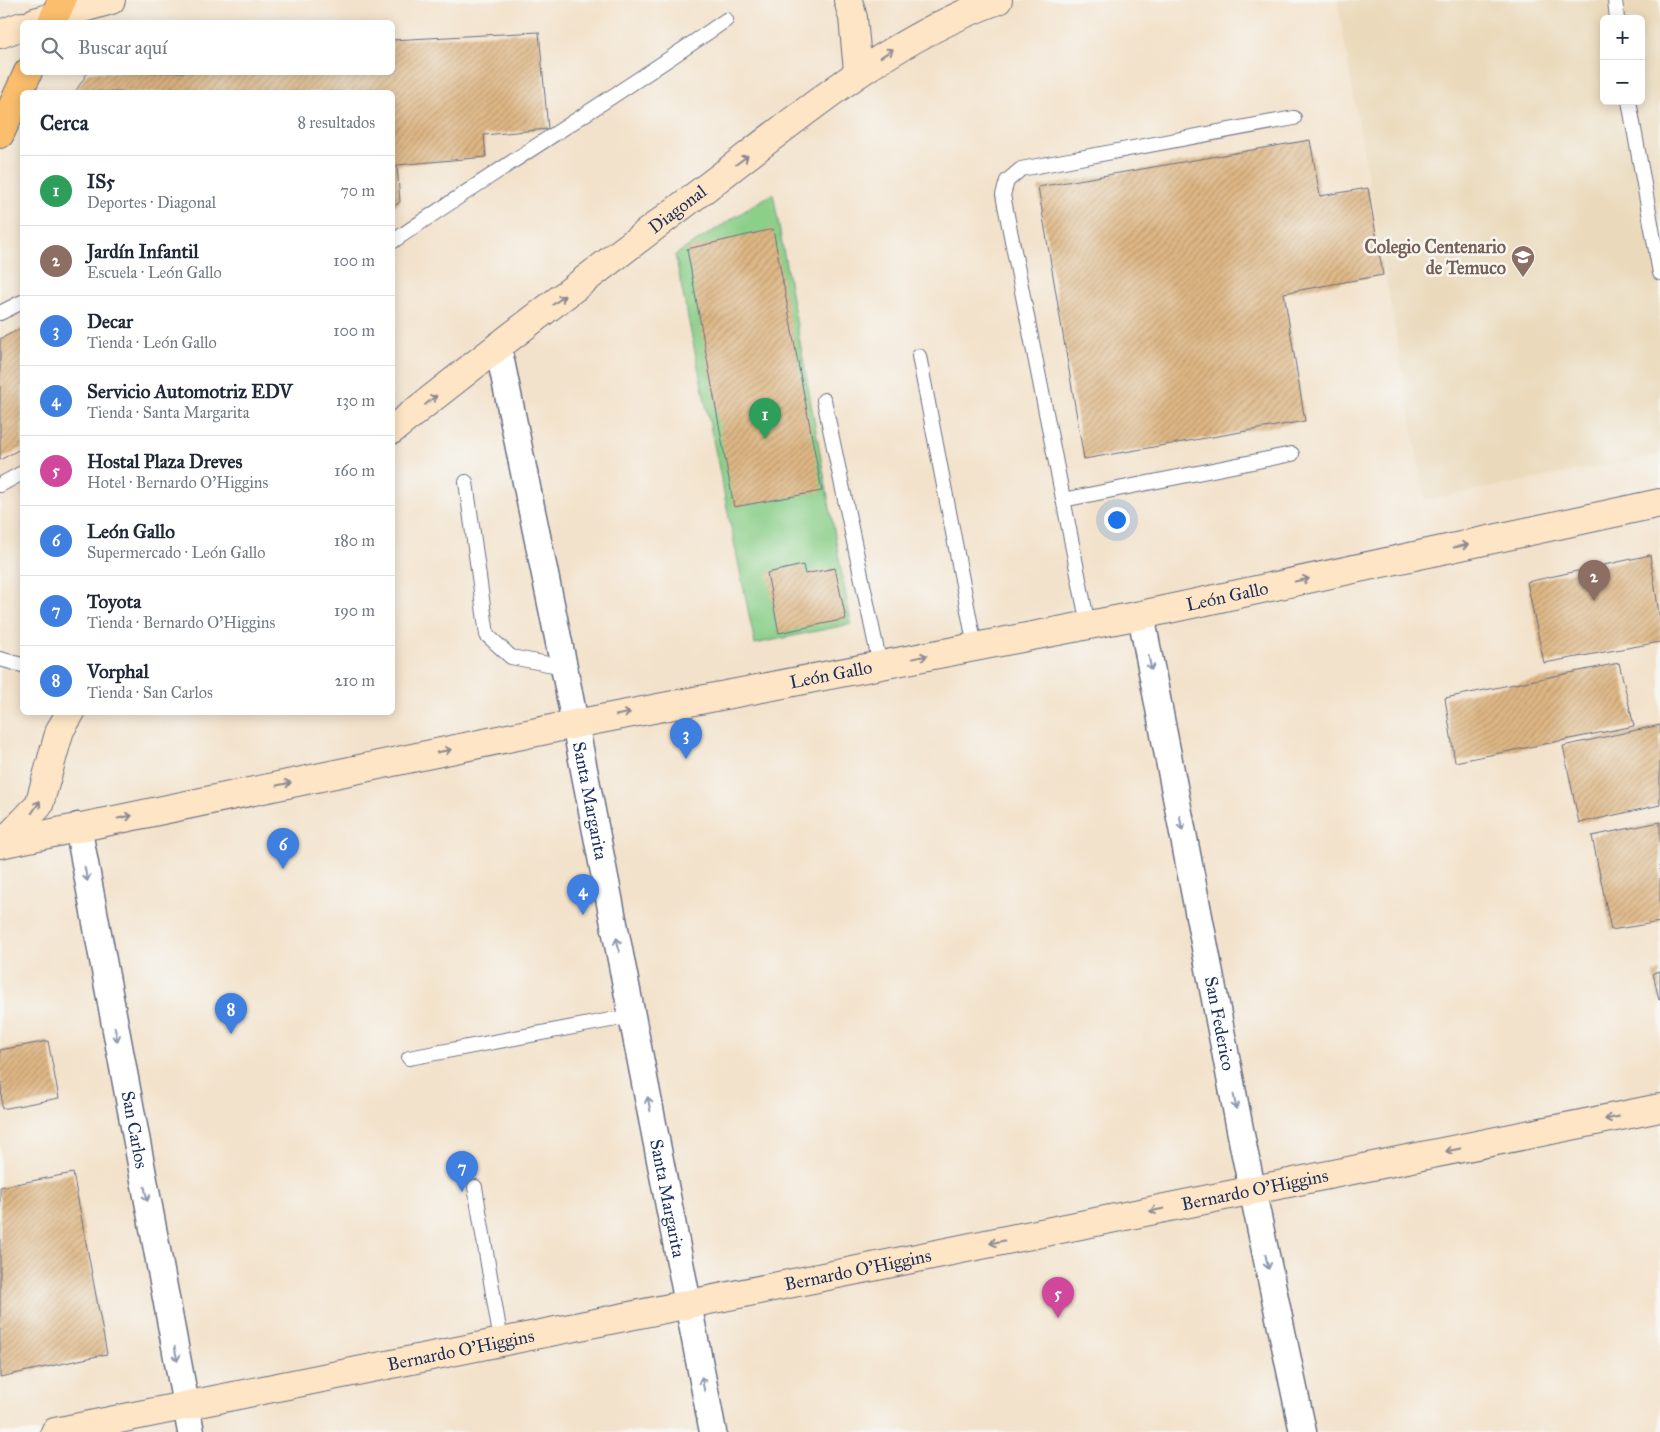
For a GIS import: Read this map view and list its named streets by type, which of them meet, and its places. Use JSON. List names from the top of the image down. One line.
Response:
{"streets":{"street":["Diagonal","León Gallo","Santa Margarita","San Federico","San Carlos","Bernardo O'Higgins"]},"crossings":[["Diagonal","Santa Margarita"],["León Gallo","Santa Margarita"],["León Gallo","San Federico"],["León Gallo","San Carlos"],["Santa Margarita","Bernardo O'Higgins"],["San Federico","Bernardo O'Higgins"],["San Carlos","Bernardo O'Higgins"]],"one_way":["Diagonal","León Gallo","Santa Margarita","San Federico","San Carlos","Bernardo O'Higgins"],"places":{"school or university":["Colegio Centenario de Temuco"]},"page":{"map_buttons":["+","−"],"search":"Buscar aquí","heading":["Cerca","8 resultados"],"list":[{"mark":"1","name":"IS5","note":"Deportes · Diagonal","value":"70 m"},{"mark":"2","name":"Jardín Infantil","note":"Escuela · León Gallo","value":"100 m"},{"mark":"3","name":"Decar","note":"Tienda · León Gallo","value":"100 m"},{"mark":"4","name":"Servicio Automotriz EDV","note":"Tienda · Santa Margarita","value":"130 m"},{"mark":"5","name":"Hostal Plaza Dreves","note":"Hotel · Bernardo O'Higgins","value":"160 m"},{"mark":"6","name":"León Gallo","note":"Supermercado · León Gallo","value":"180 m"},{"mark":"7","name":"Toyota","note":"Tienda · Bernardo O'Higgins","value":"190 m"},{"mark":"8","name":"Vorphal","note":"Tienda · San Carlos","value":"210 m"}],"pins":["1","2","3","6","4","8","7","5"]}}
